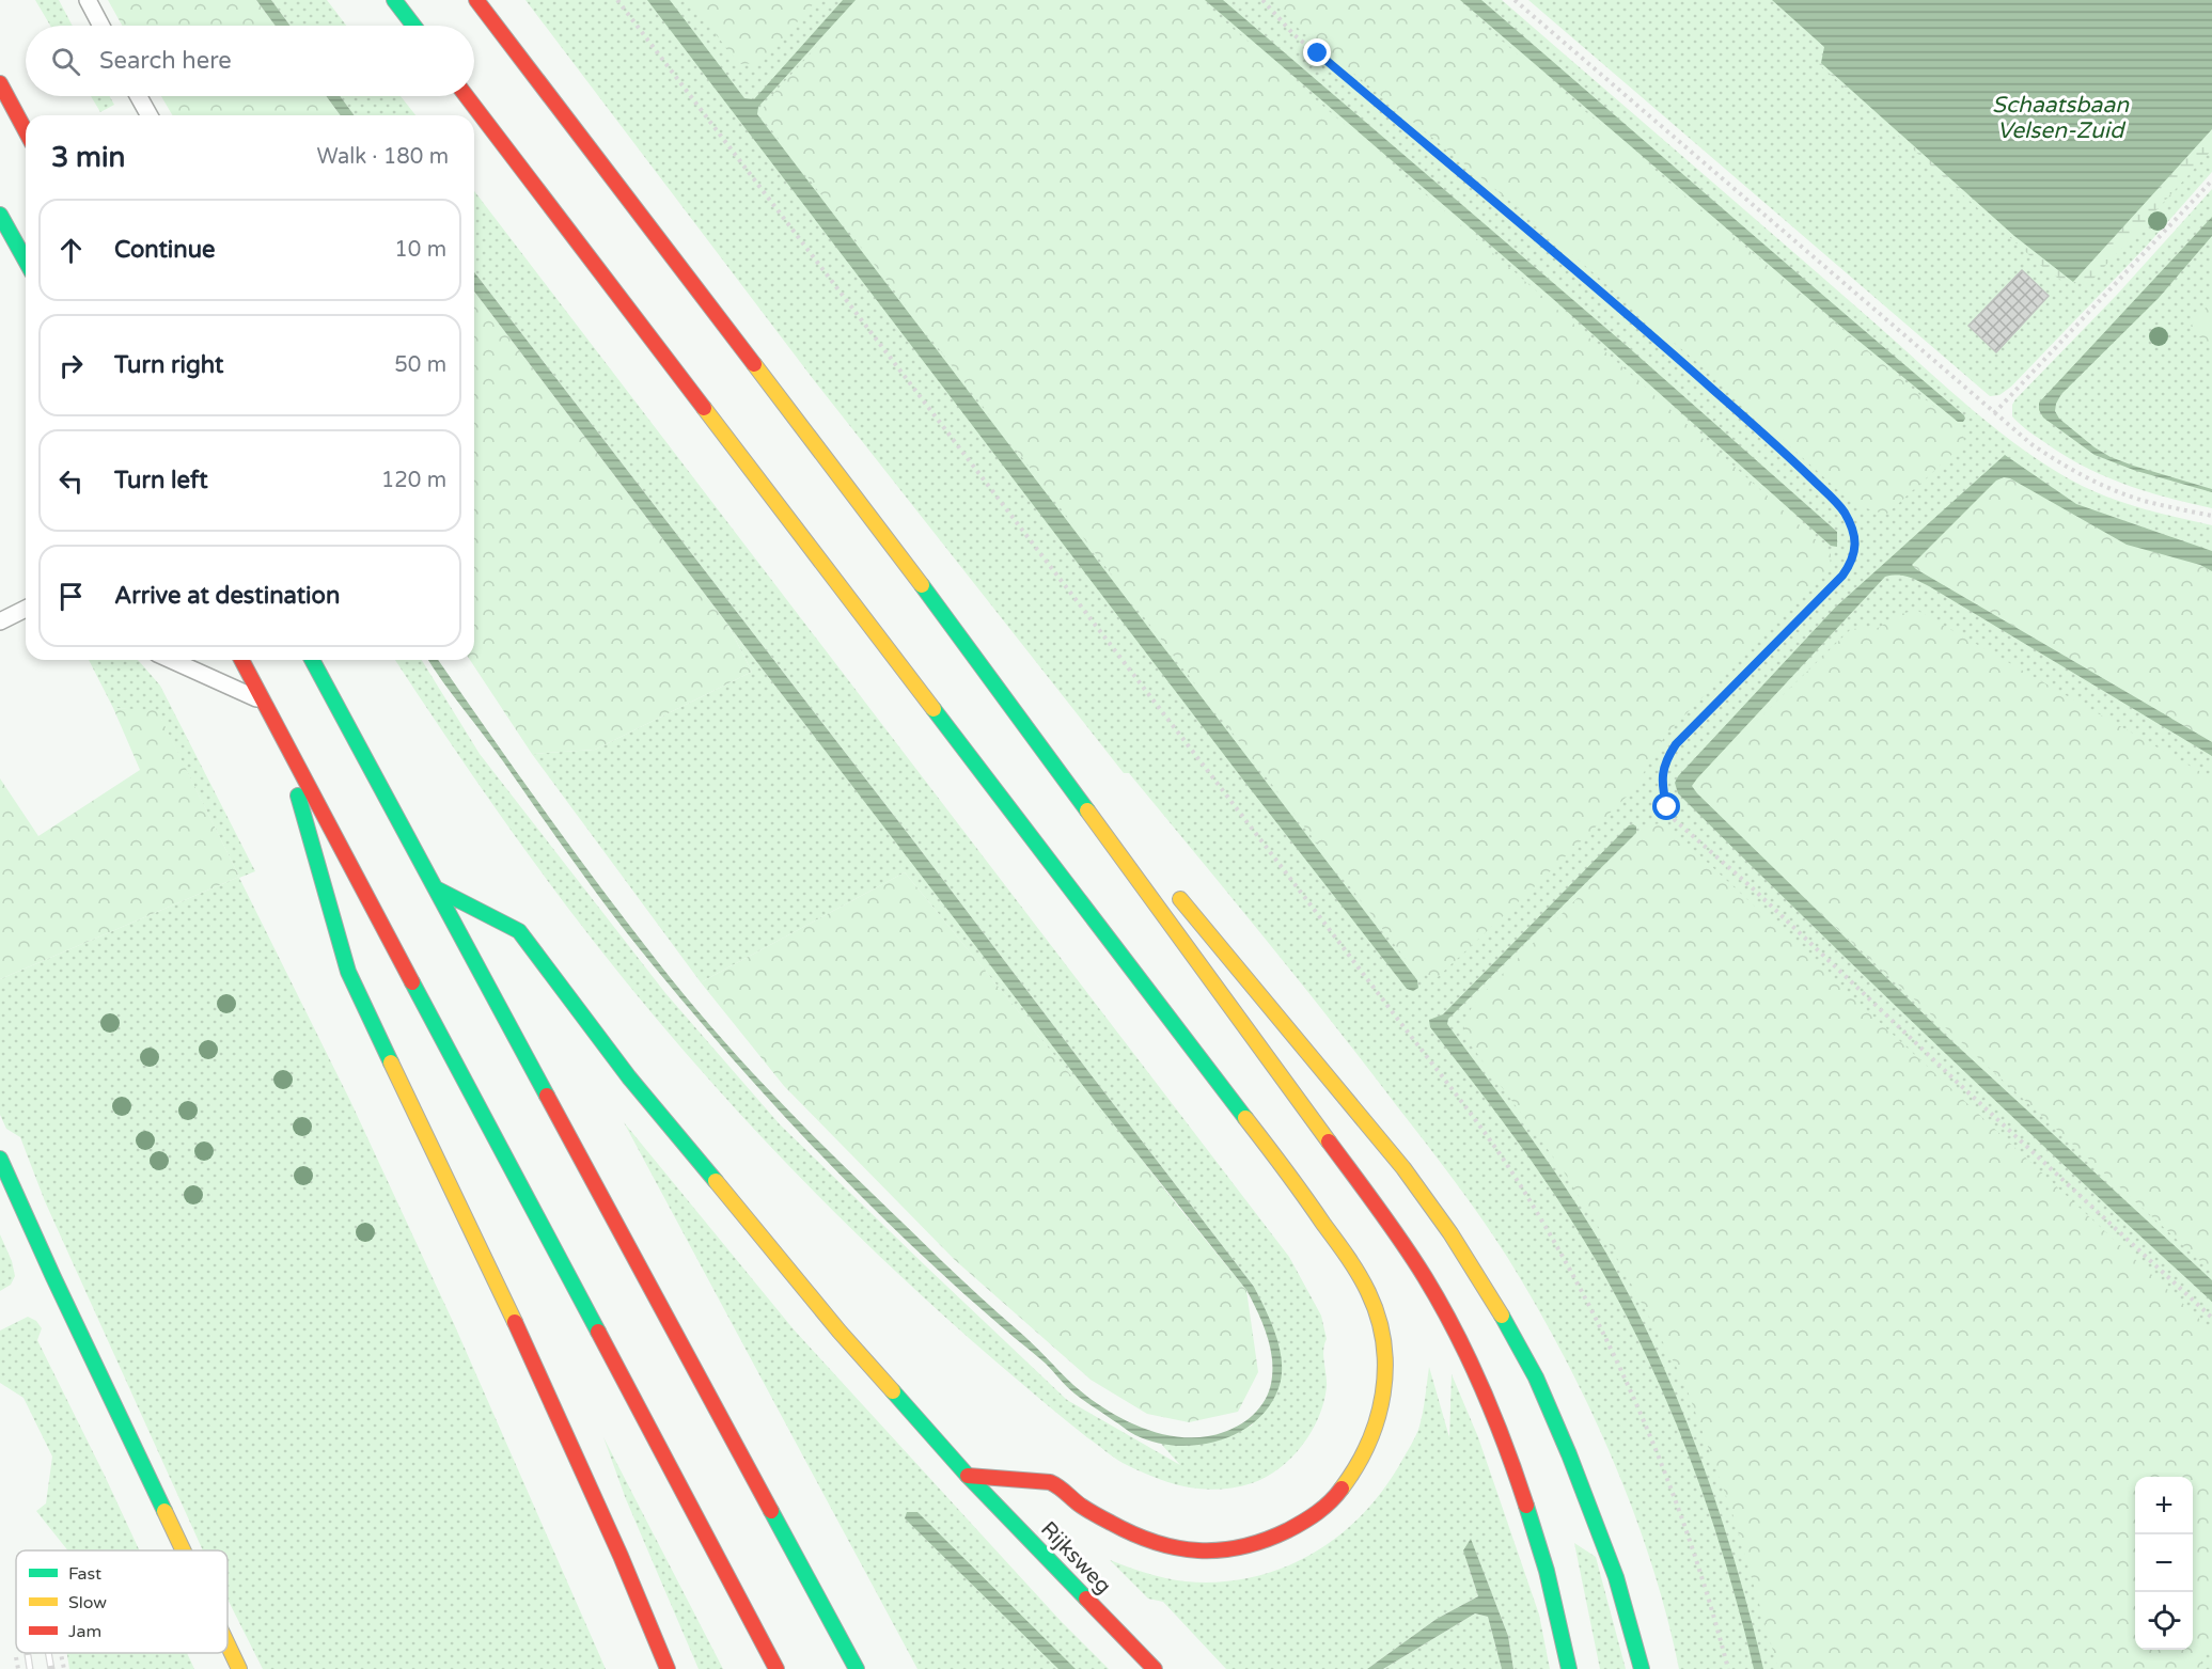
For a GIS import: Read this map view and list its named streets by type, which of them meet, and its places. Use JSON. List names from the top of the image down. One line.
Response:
{"streets":{"highway":["Rijksweg"]},"water":["Schaatsbaan Velsen-Zuid"],"legend":["Fast","Slow","Jam"],"page":{"search":"Search here","heading":["3 min","Walk · 180 m"],"list":[["Continue","10 m"],["Turn right","50 m"],["Turn left","120 m"],"Arrive at destination"],"map_buttons":["+","−"]}}
